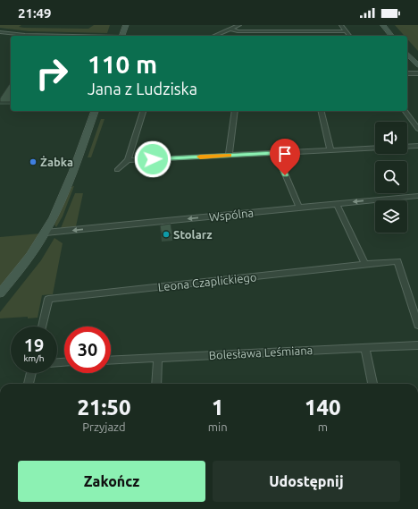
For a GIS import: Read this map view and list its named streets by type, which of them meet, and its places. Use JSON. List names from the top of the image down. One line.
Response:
{"streets":{"street":["Wspólna","Leona Czaplickiego","Bolesława Leśmiana"]},"places":["Żabka","Stolarz"],"page":{"status":"21:49","turn":["110 m","Jana z Ludziska"],"speed":"19 km/h","limit":"30","eta":["21:50","Przyjazd","1","min","140","m"],"buttons":["Zakończ","Udostępnij"]}}
